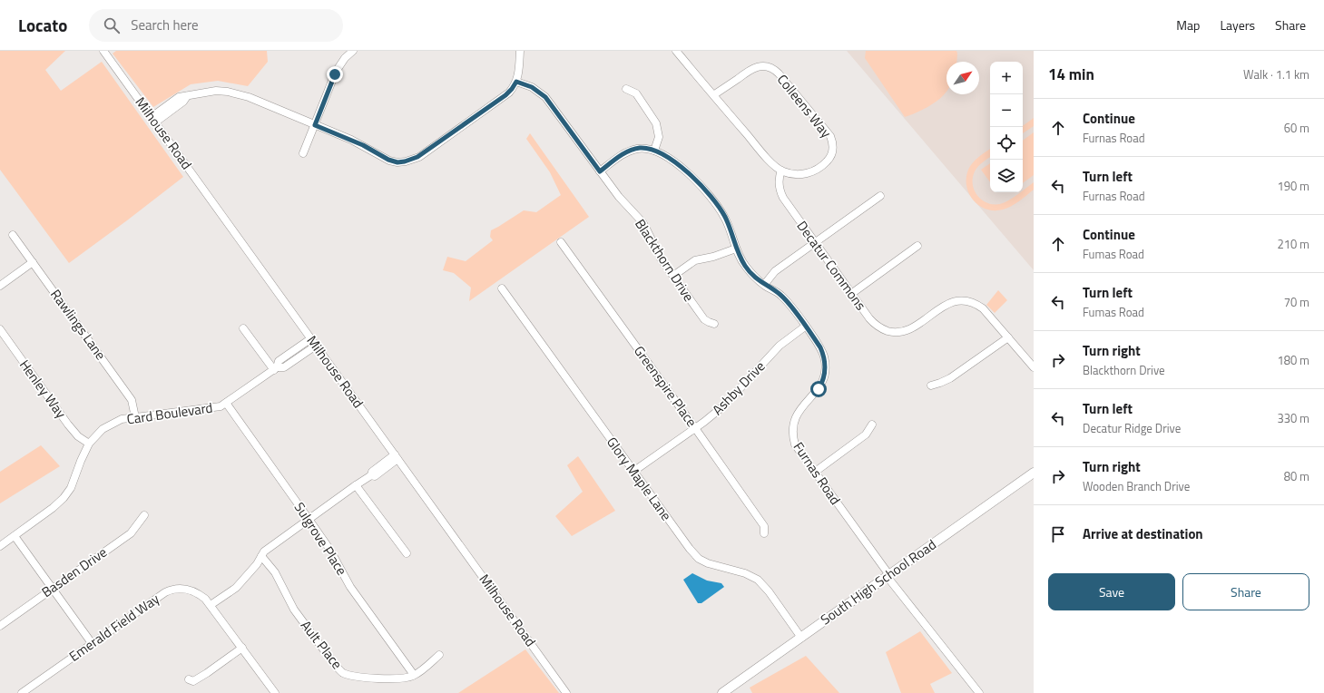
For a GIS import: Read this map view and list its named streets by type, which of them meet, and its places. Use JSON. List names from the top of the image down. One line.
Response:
{"streets":{"main road":["South High School Road"],"street":["Colleens Way","Milhouse Road","Blackthorn Drive","Decatur Commons","Rawlings Lane","Greenspire Place","Ashby Drive","Henley Way","Card Boulevard","Furnas Road","Glory Maple Lane","Sulgrove Place","Basden Drive","Emerald Field Way","Ault Place"]},"crossings":[["Colleens Way","Decatur Commons"],["Milhouse Road","Card Boulevard"],["Rawlings Lane","Card Boulevard"],["Greenspire Place","Ashby Drive"],["Ashby Drive","Furnas Road"],["Ashby Drive","Glory Maple Lane"],["Henley Way","Card Boulevard"],["Card Boulevard","Sulgrove Place"],["Furnas Road","South High School Road"],["Glory Maple Lane","South High School Road"],["Sulgrove Place","Ault Place"]],"north":"top right","page":{"header":"Locato","search":"Search here","nav":["Map","Layers","Share"],"heading":["14 min","Walk · 1.1 km"],"map_buttons":["+","−"],"list":[["Continue","Furnas Road","60 m"],["Turn left","Furnas Road","190 m"],["Continue","Fumas Road","210 m"],["Turn left","Fumas Road","70 m"],["Turn right","Blackthorn Drive","180 m"],["Turn left","Decatur Ridge Drive","330 m"],["Turn right","Wooden Branch Drive","80 m"],"Arrive at destination"],"buttons":["Save","Share"]}}
